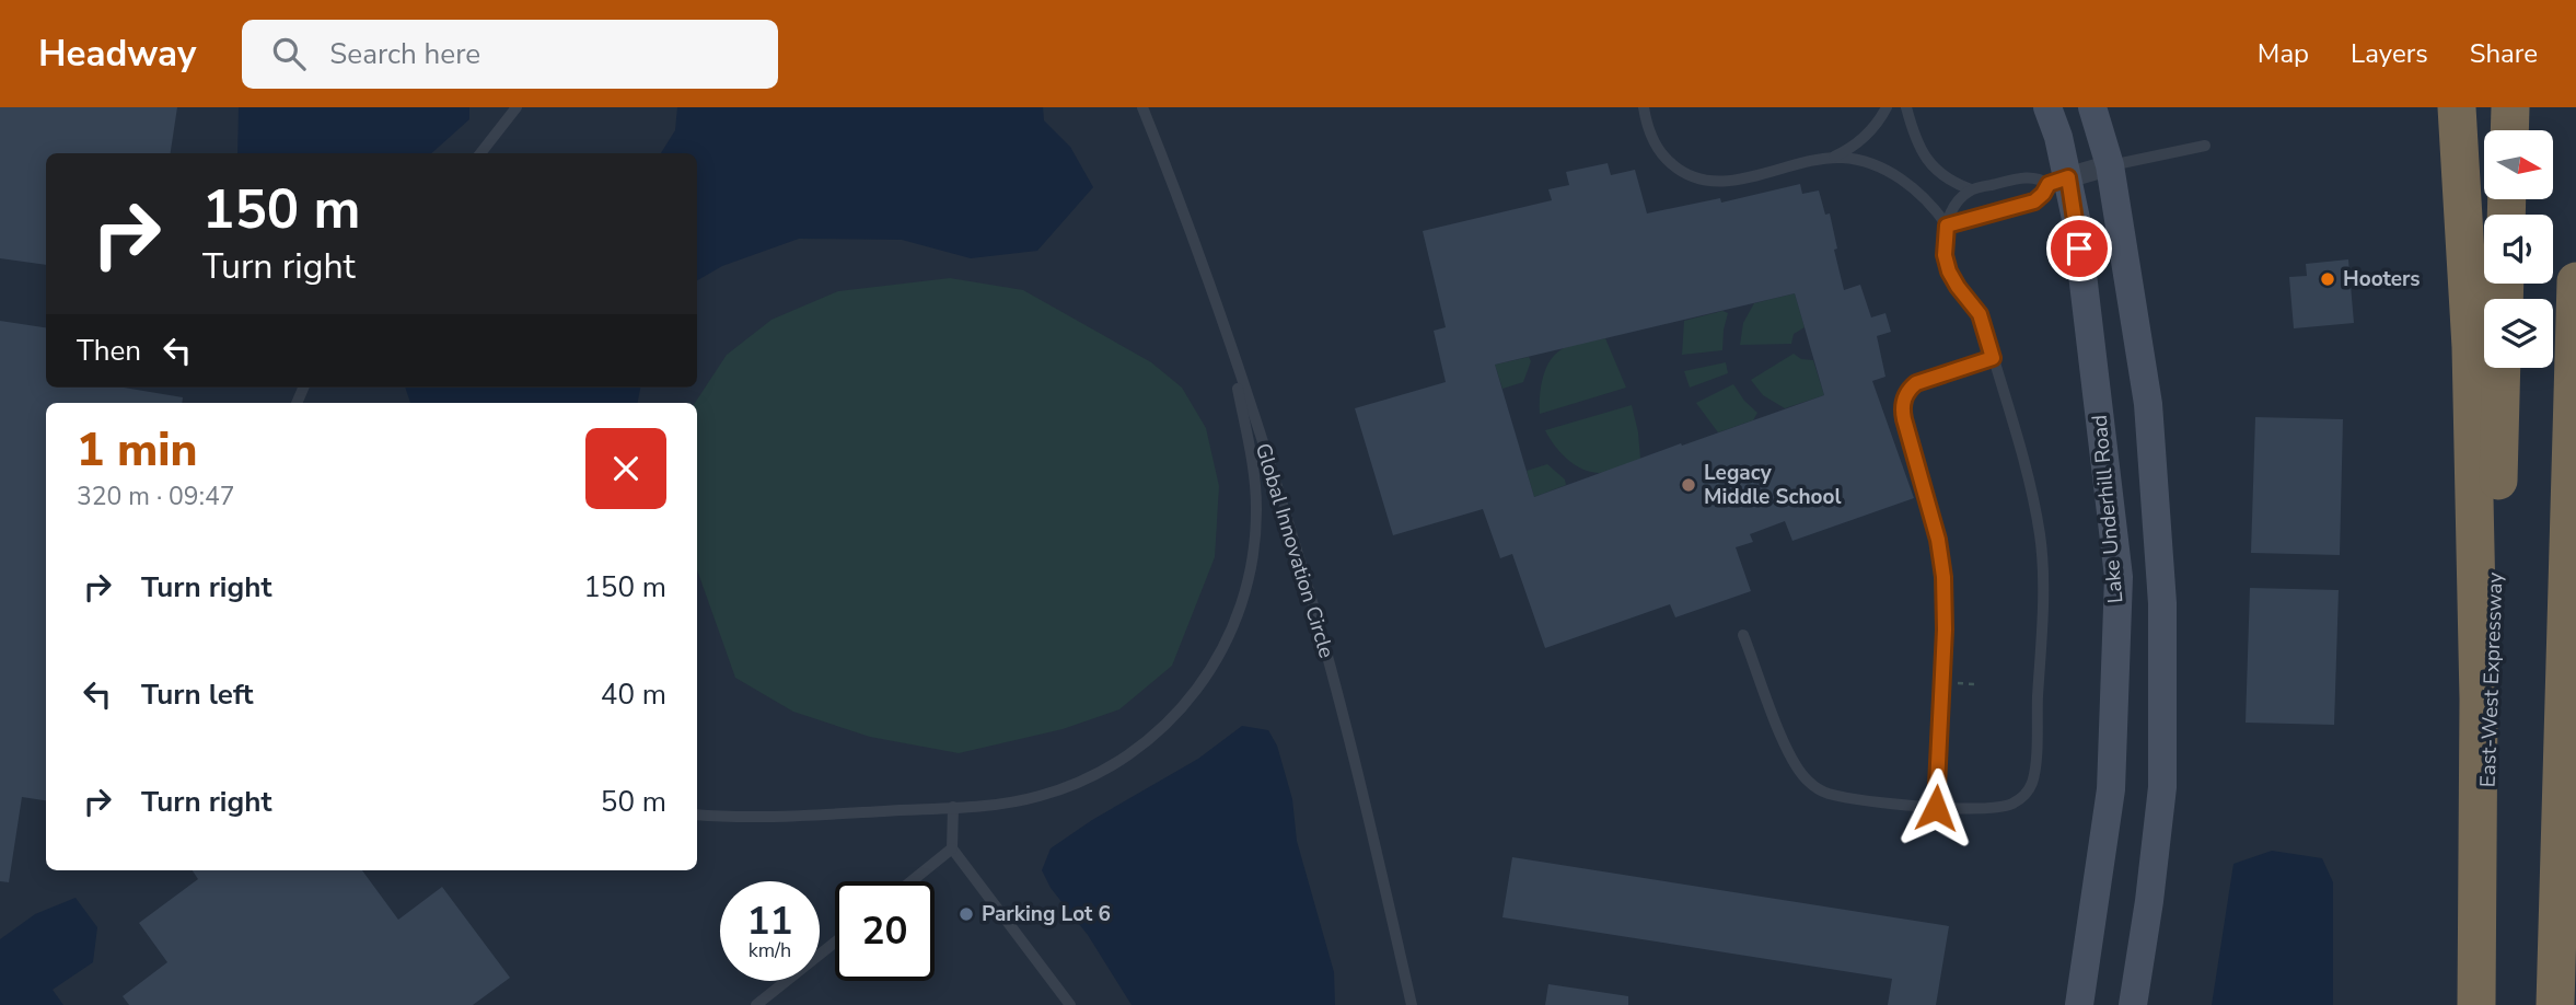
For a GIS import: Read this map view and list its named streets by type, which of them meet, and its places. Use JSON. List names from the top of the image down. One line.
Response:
{"streets":{"highway":["East-West Expressway"],"street":["Lake Underhill Road"],"lane":["Global Innovation Circle"]},"places":["Hooters","Legacy Middle School","Parking Lot 6"],"north":"right","page":{"header":"Headway","search":"Search here","nav":["Map","Layers","Share"],"turn":["150 m","Turn right"],"then":"Then","heading":["1 min","320 m · 09:47"],"list":[{"name":"Turn right","value":"150 m"},{"name":"Turn left","value":"40 m"},{"name":"Turn right","value":"50 m"}],"speed":"11 km/h","limit":"20"}}
